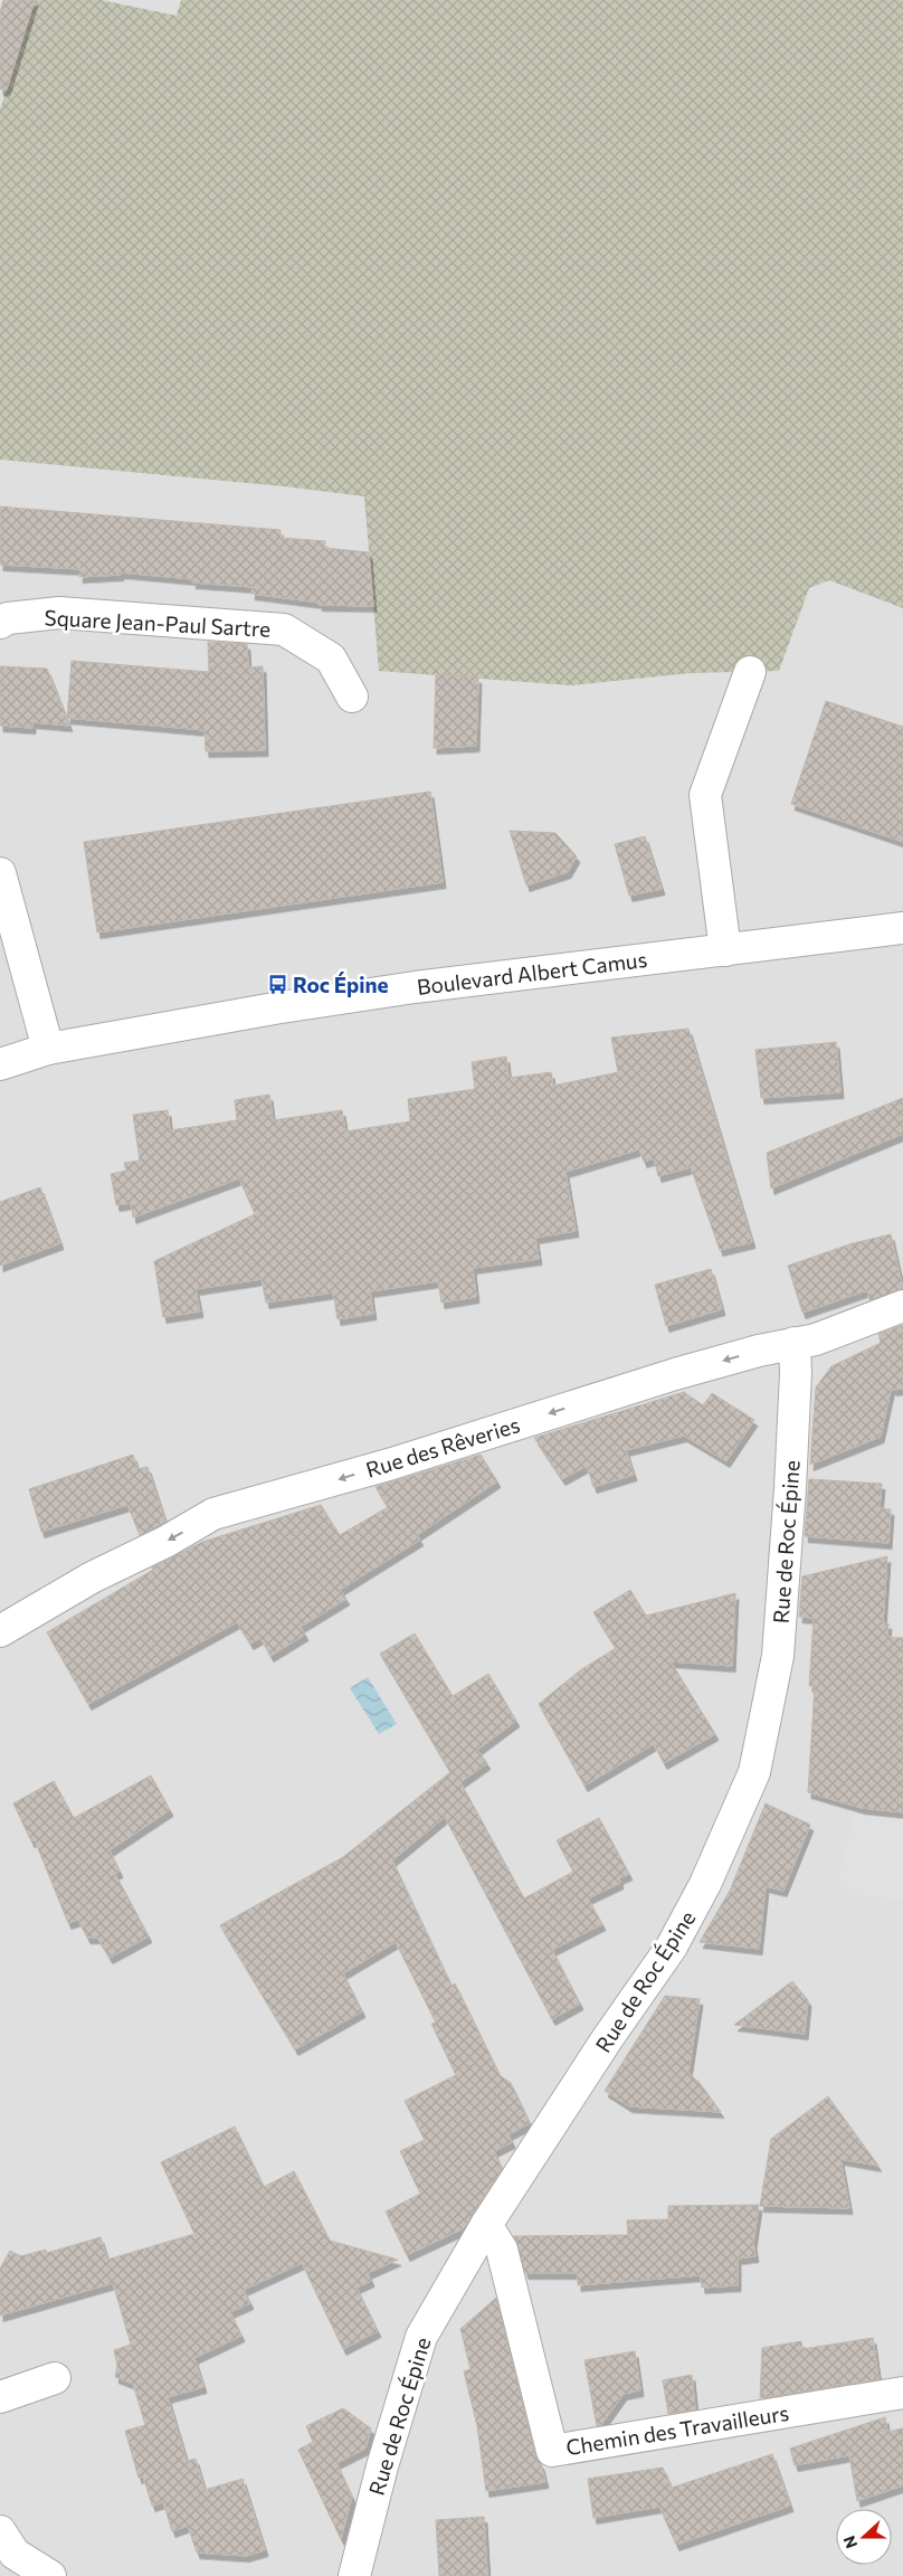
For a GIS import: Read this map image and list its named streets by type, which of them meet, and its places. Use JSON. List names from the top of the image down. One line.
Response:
{"streets":{"street":["Square Jean-Paul Sartre","Boulevard Albert Camus","Rue des Rêveries","Rue de Roc Épine","Chemin des Travailleurs"]},"crossings":[["Rue des Rêveries","Rue de Roc Épine"],["Rue de Roc Épine","Chemin des Travailleurs"]],"one_way":["Rue des Rêveries"],"places":{"bus stop":["Roc Épine"]},"north":"left"}
